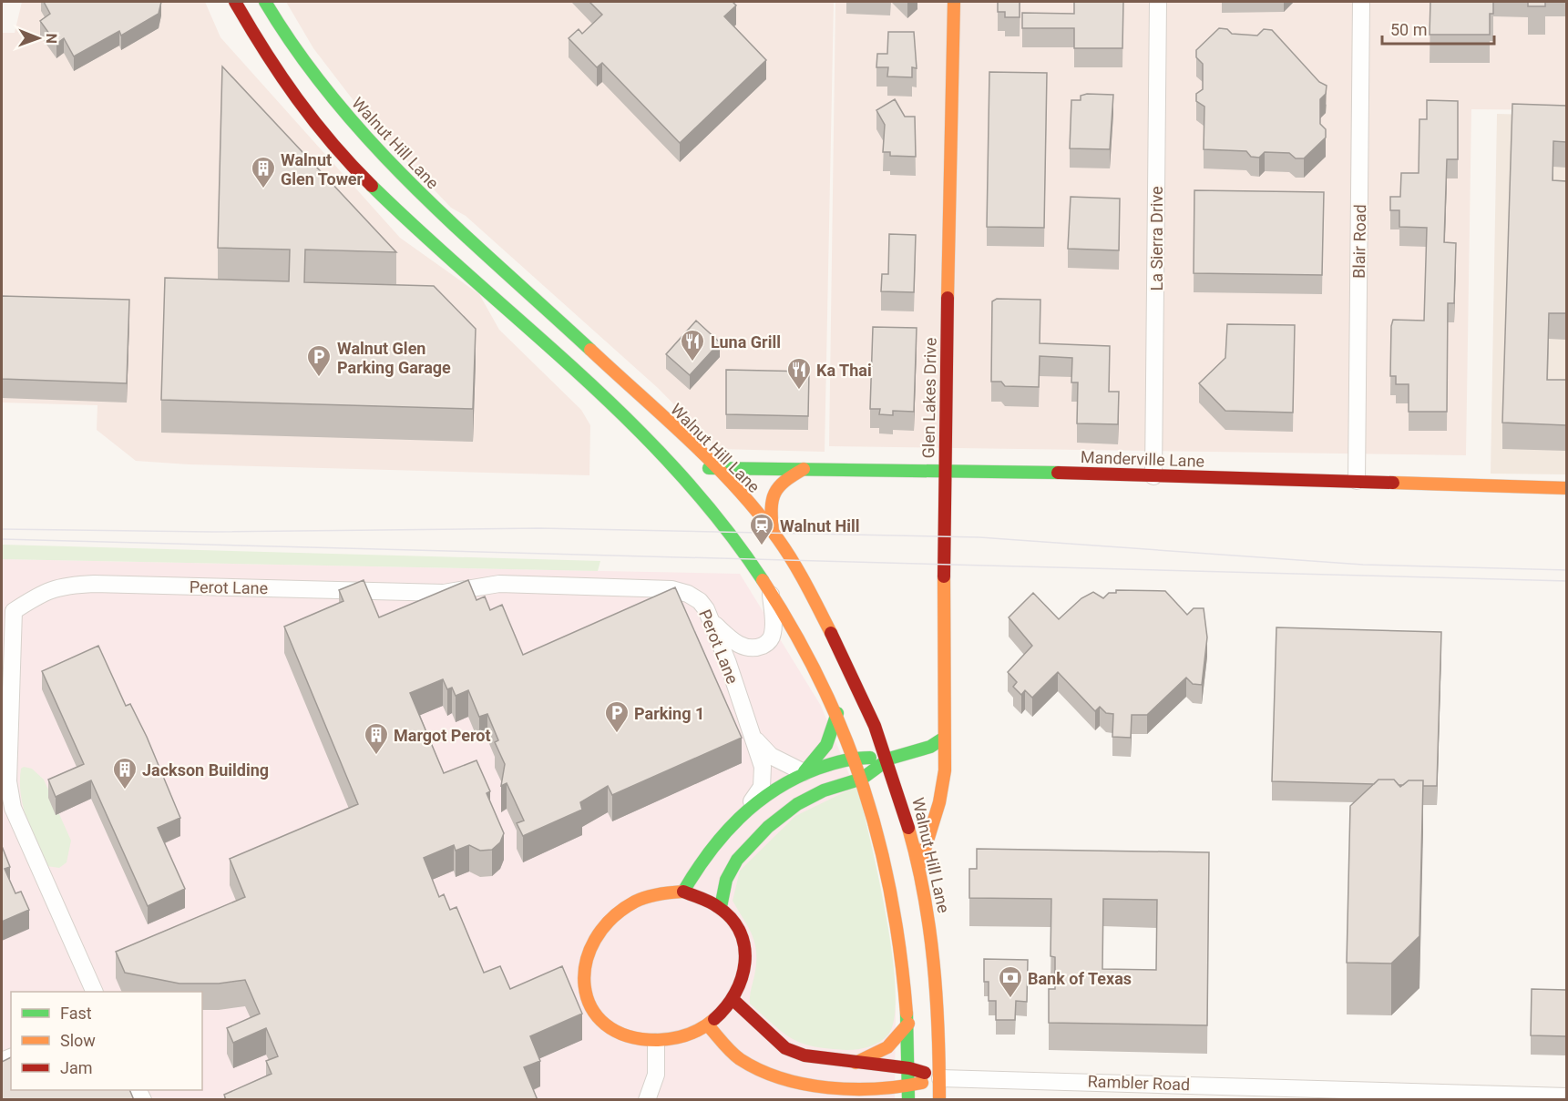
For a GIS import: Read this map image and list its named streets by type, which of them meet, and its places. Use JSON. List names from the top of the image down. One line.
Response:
{"streets":{"main road":["Walnut Hill Lane","Glen Lakes Drive","Manderville Lane","Rambler Road"],"street":["La Sierra Drive","Blair Road","Perot Lane"]},"crossings":[["Walnut Hill Lane","Glen Lakes Drive"],["Walnut Hill Lane","Manderville Lane"],["Walnut Hill Lane","Rambler Road"],["La Sierra Drive","Manderville Lane"],["Blair Road","Manderville Lane"],["Glen Lakes Drive","Manderville Lane"]],"places":{"building":["Walnut Glen Tower","Margot Perot","Jackson Building"],"restaurant":["Luna Grill","Ka Thai"],"parking":["Walnut Glen Parking Garage","Parking 1"],"station":["Walnut Hill"],"bank":["Bank of Texas"]},"legend":["Fast","Slow","Jam"],"scale_bar":"50 m","north":"right"}
